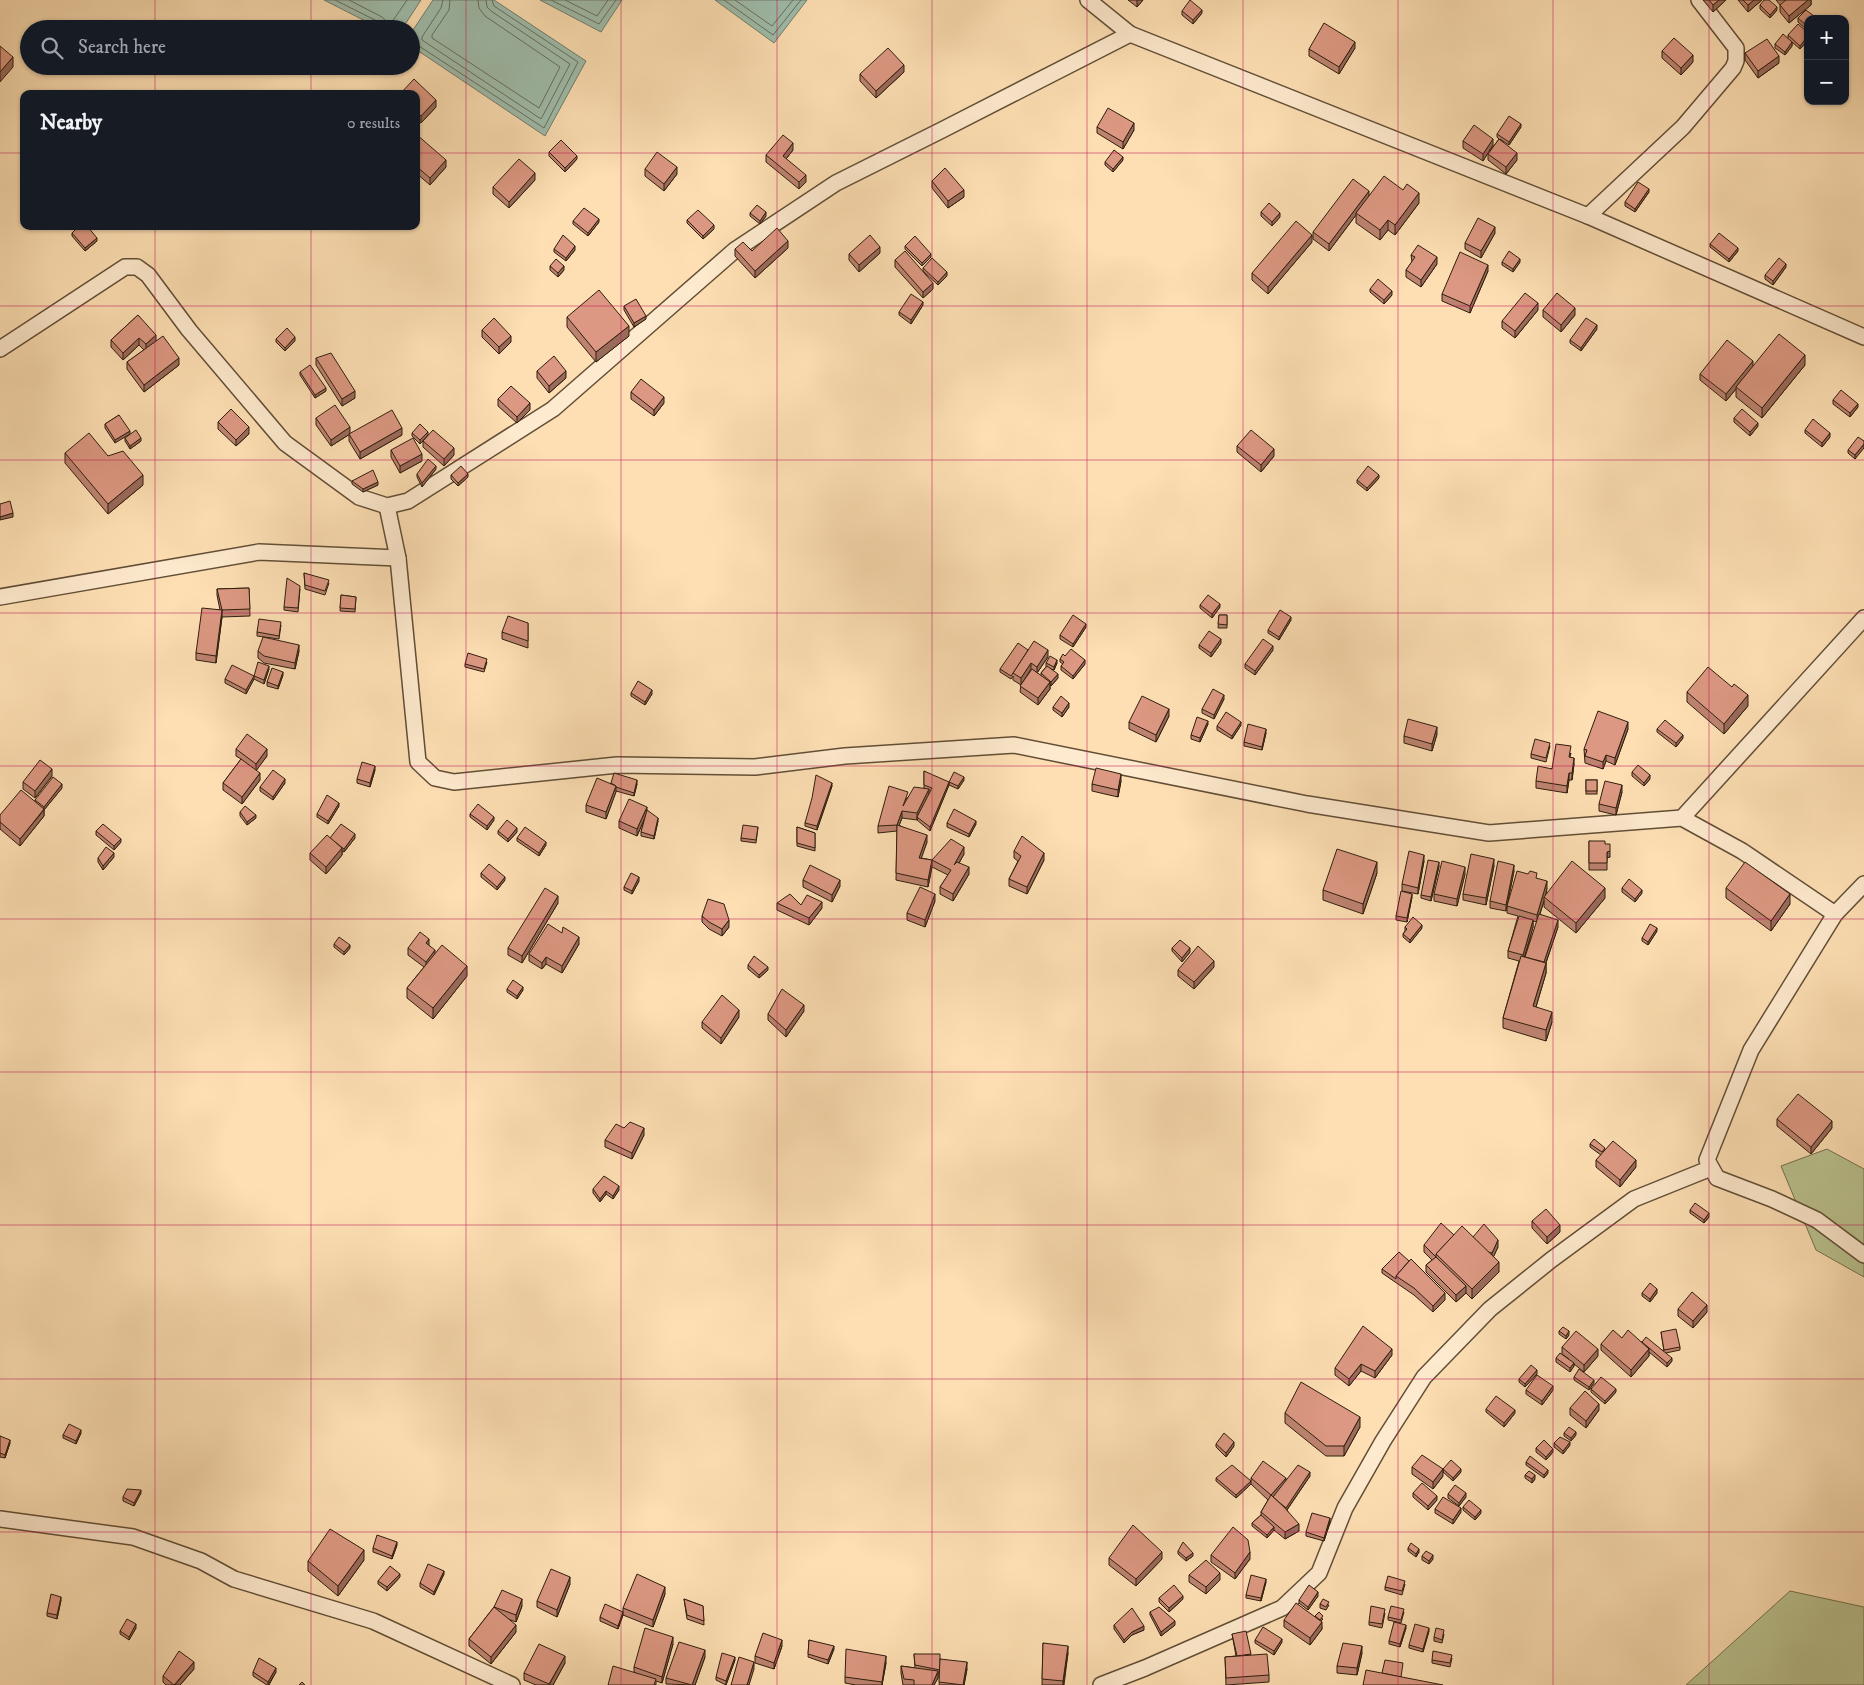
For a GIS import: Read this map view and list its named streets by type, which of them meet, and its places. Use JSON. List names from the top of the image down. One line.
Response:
{"page":{"map_buttons":["+","−"],"search":"Search here","heading":["Nearby","0 results"]}}
